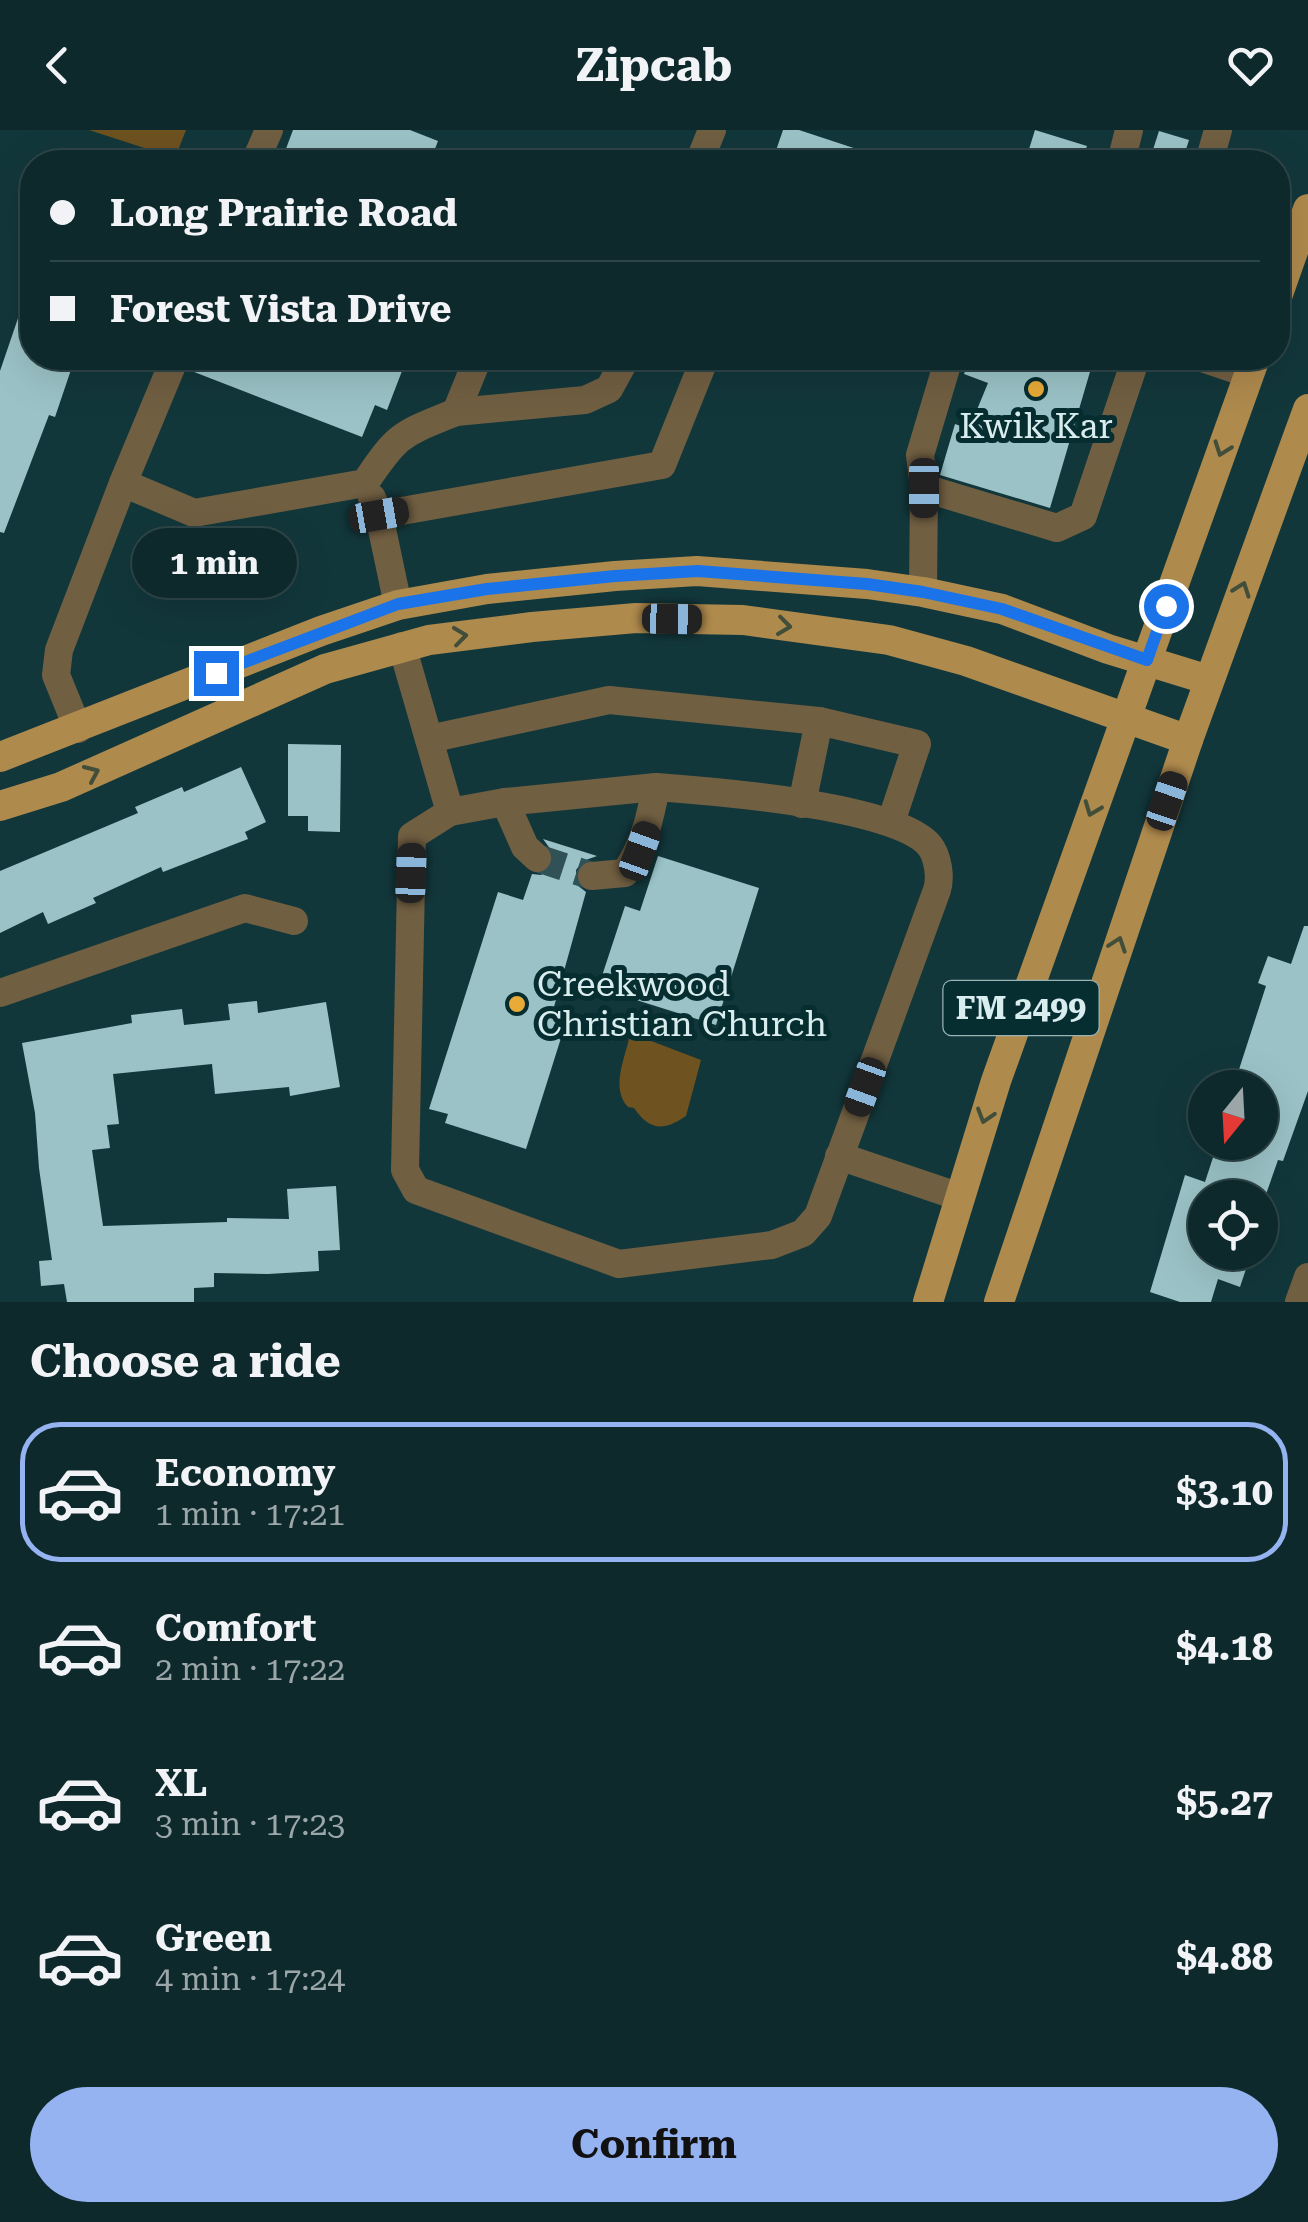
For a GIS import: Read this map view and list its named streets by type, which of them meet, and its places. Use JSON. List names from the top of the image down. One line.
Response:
{"streets":{"main road":["FM 2499"]},"places":["Kwik Kar","Creekwood Christian Church"],"north":"bottom","page":{"header":"Zipcab","banner":["Long Prairie Road","Forest Vista Drive"],"bubble":"1 min","heading":"Choose a ride","list":[{"name":"Economy","note":"1 min · 17:21","value":"$3.10"},{"name":"Comfort","note":"2 min · 17:22","value":"$4.18"},{"name":"XL","note":"3 min · 17:23","value":"$5.27"},{"name":"Green","note":"4 min · 17:24","value":"$4.88"}],"buttons":"Confirm"}}
